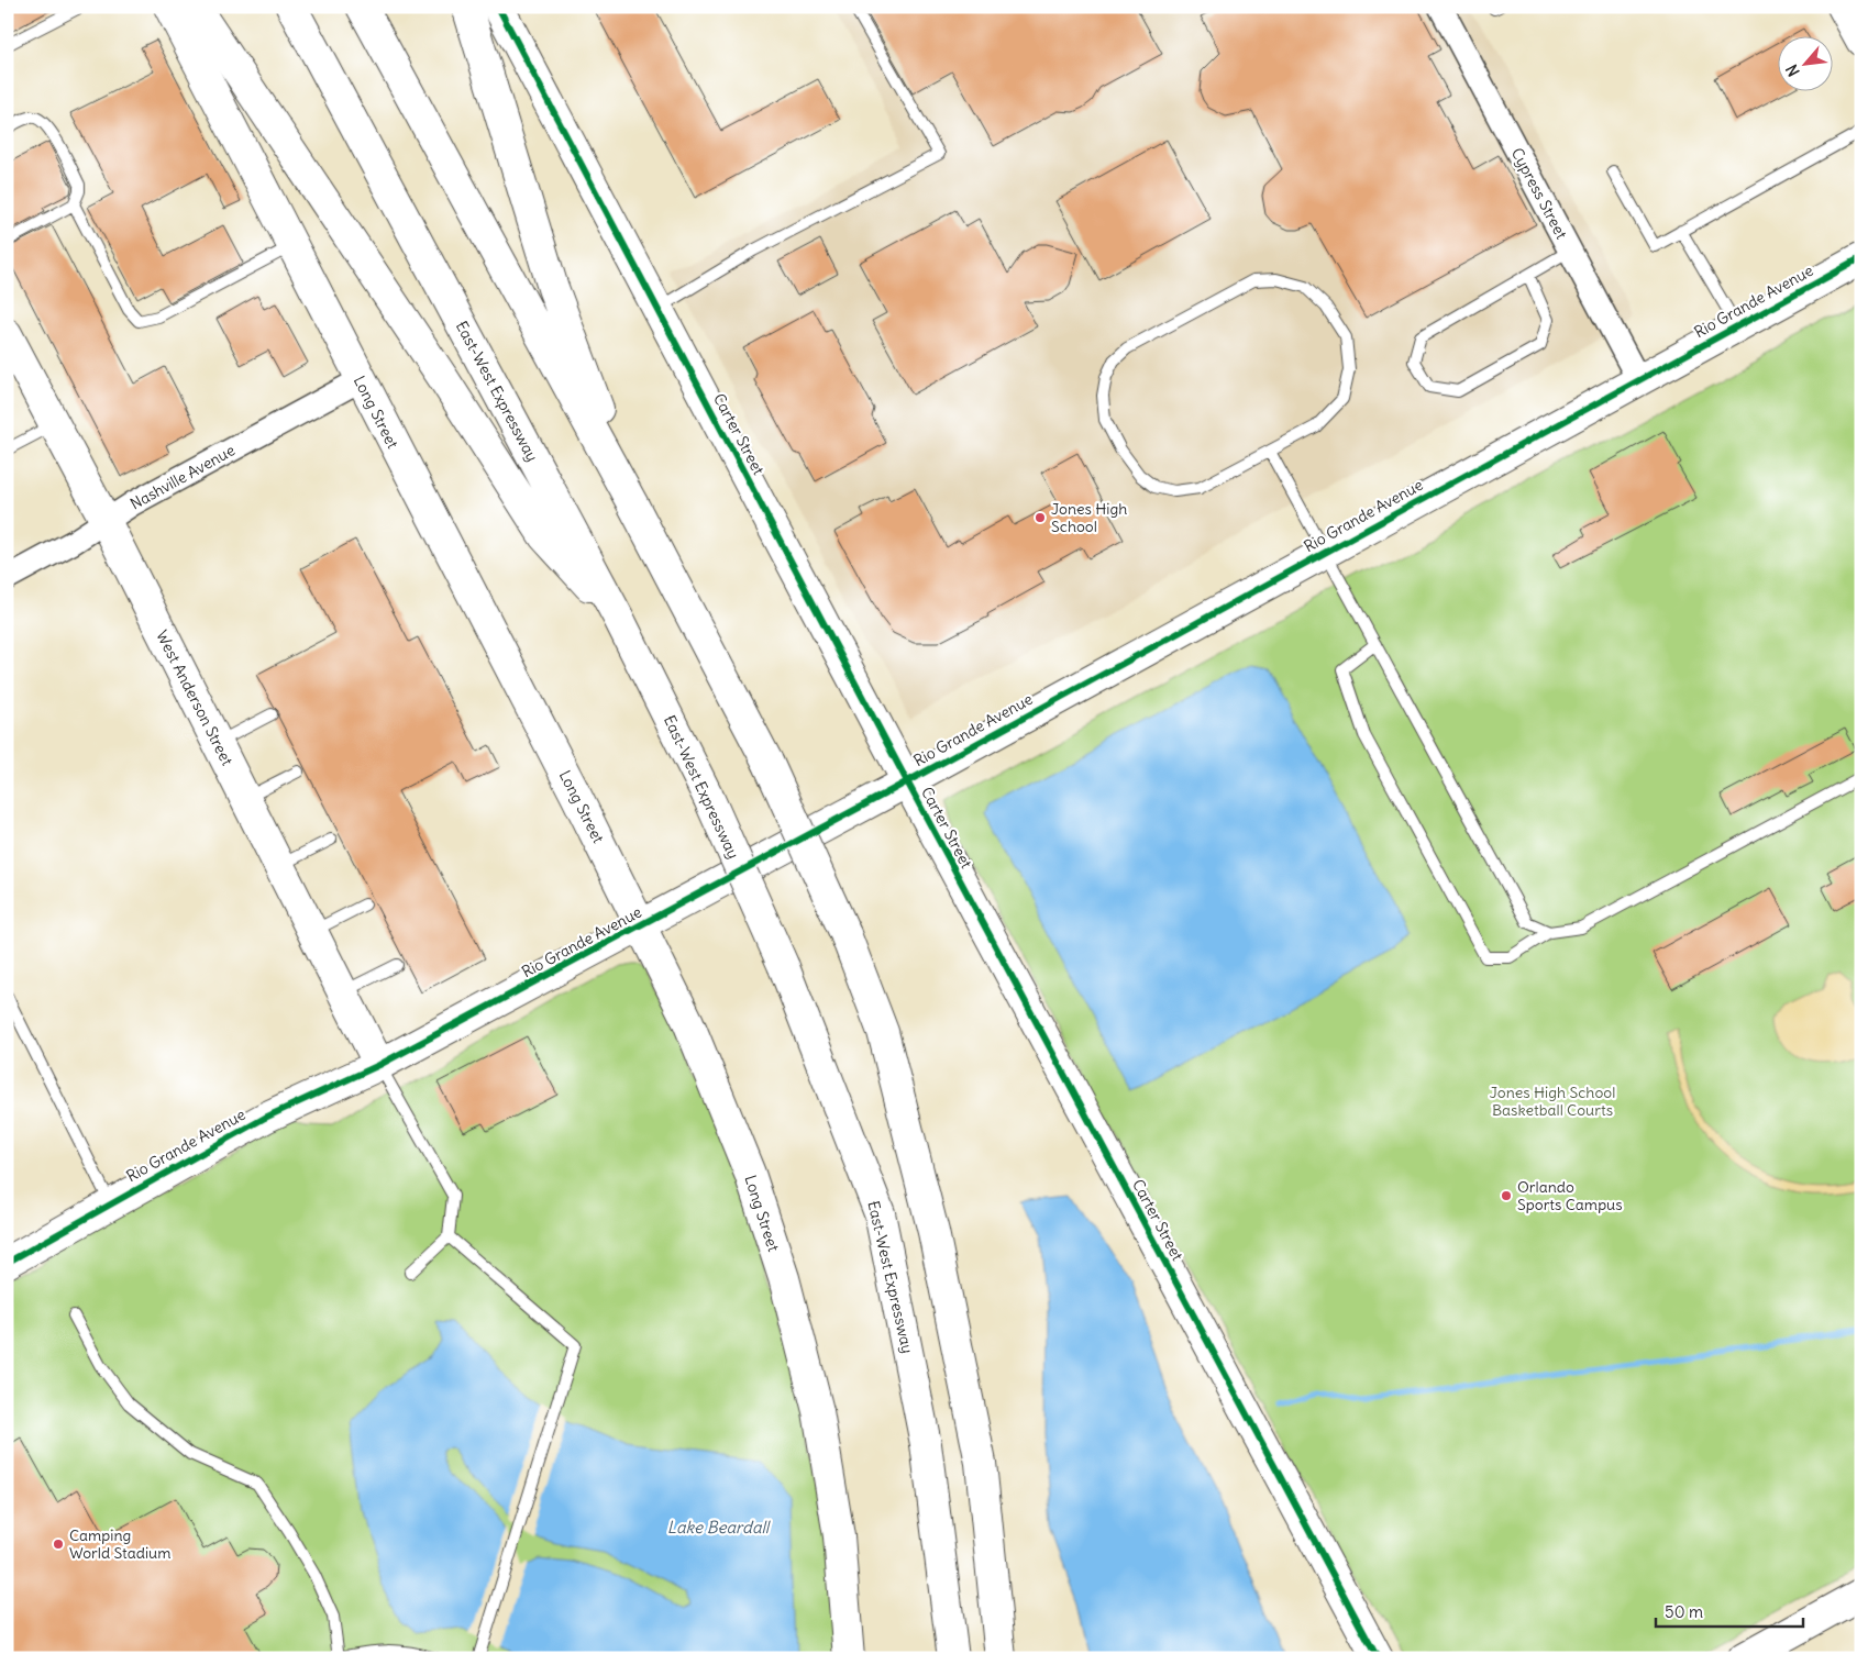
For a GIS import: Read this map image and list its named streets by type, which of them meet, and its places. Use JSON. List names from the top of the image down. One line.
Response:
{"streets":{"main road":["Rio Grande Avenue","East-West Expressway","Long Street","Carter Street","West Anderson Street"],"street":["Cypress Street","Nashville Avenue"]},"crossings":[["Cypress Street","Rio Grande Avenue"],["Rio Grande Avenue","Long Street"],["Rio Grande Avenue","Carter Street"],["Rio Grande Avenue","West Anderson Street"],["Long Street","Nashville Avenue"],["Nashville Avenue","West Anderson Street"]],"water":["Lake Beardall"],"parks":["Jones High School Basketball Courts"],"places":["Jones High School","Orlando Sports Campus","Camping World Stadium"],"scale_bar":"50 m","north":"bottom left"}
